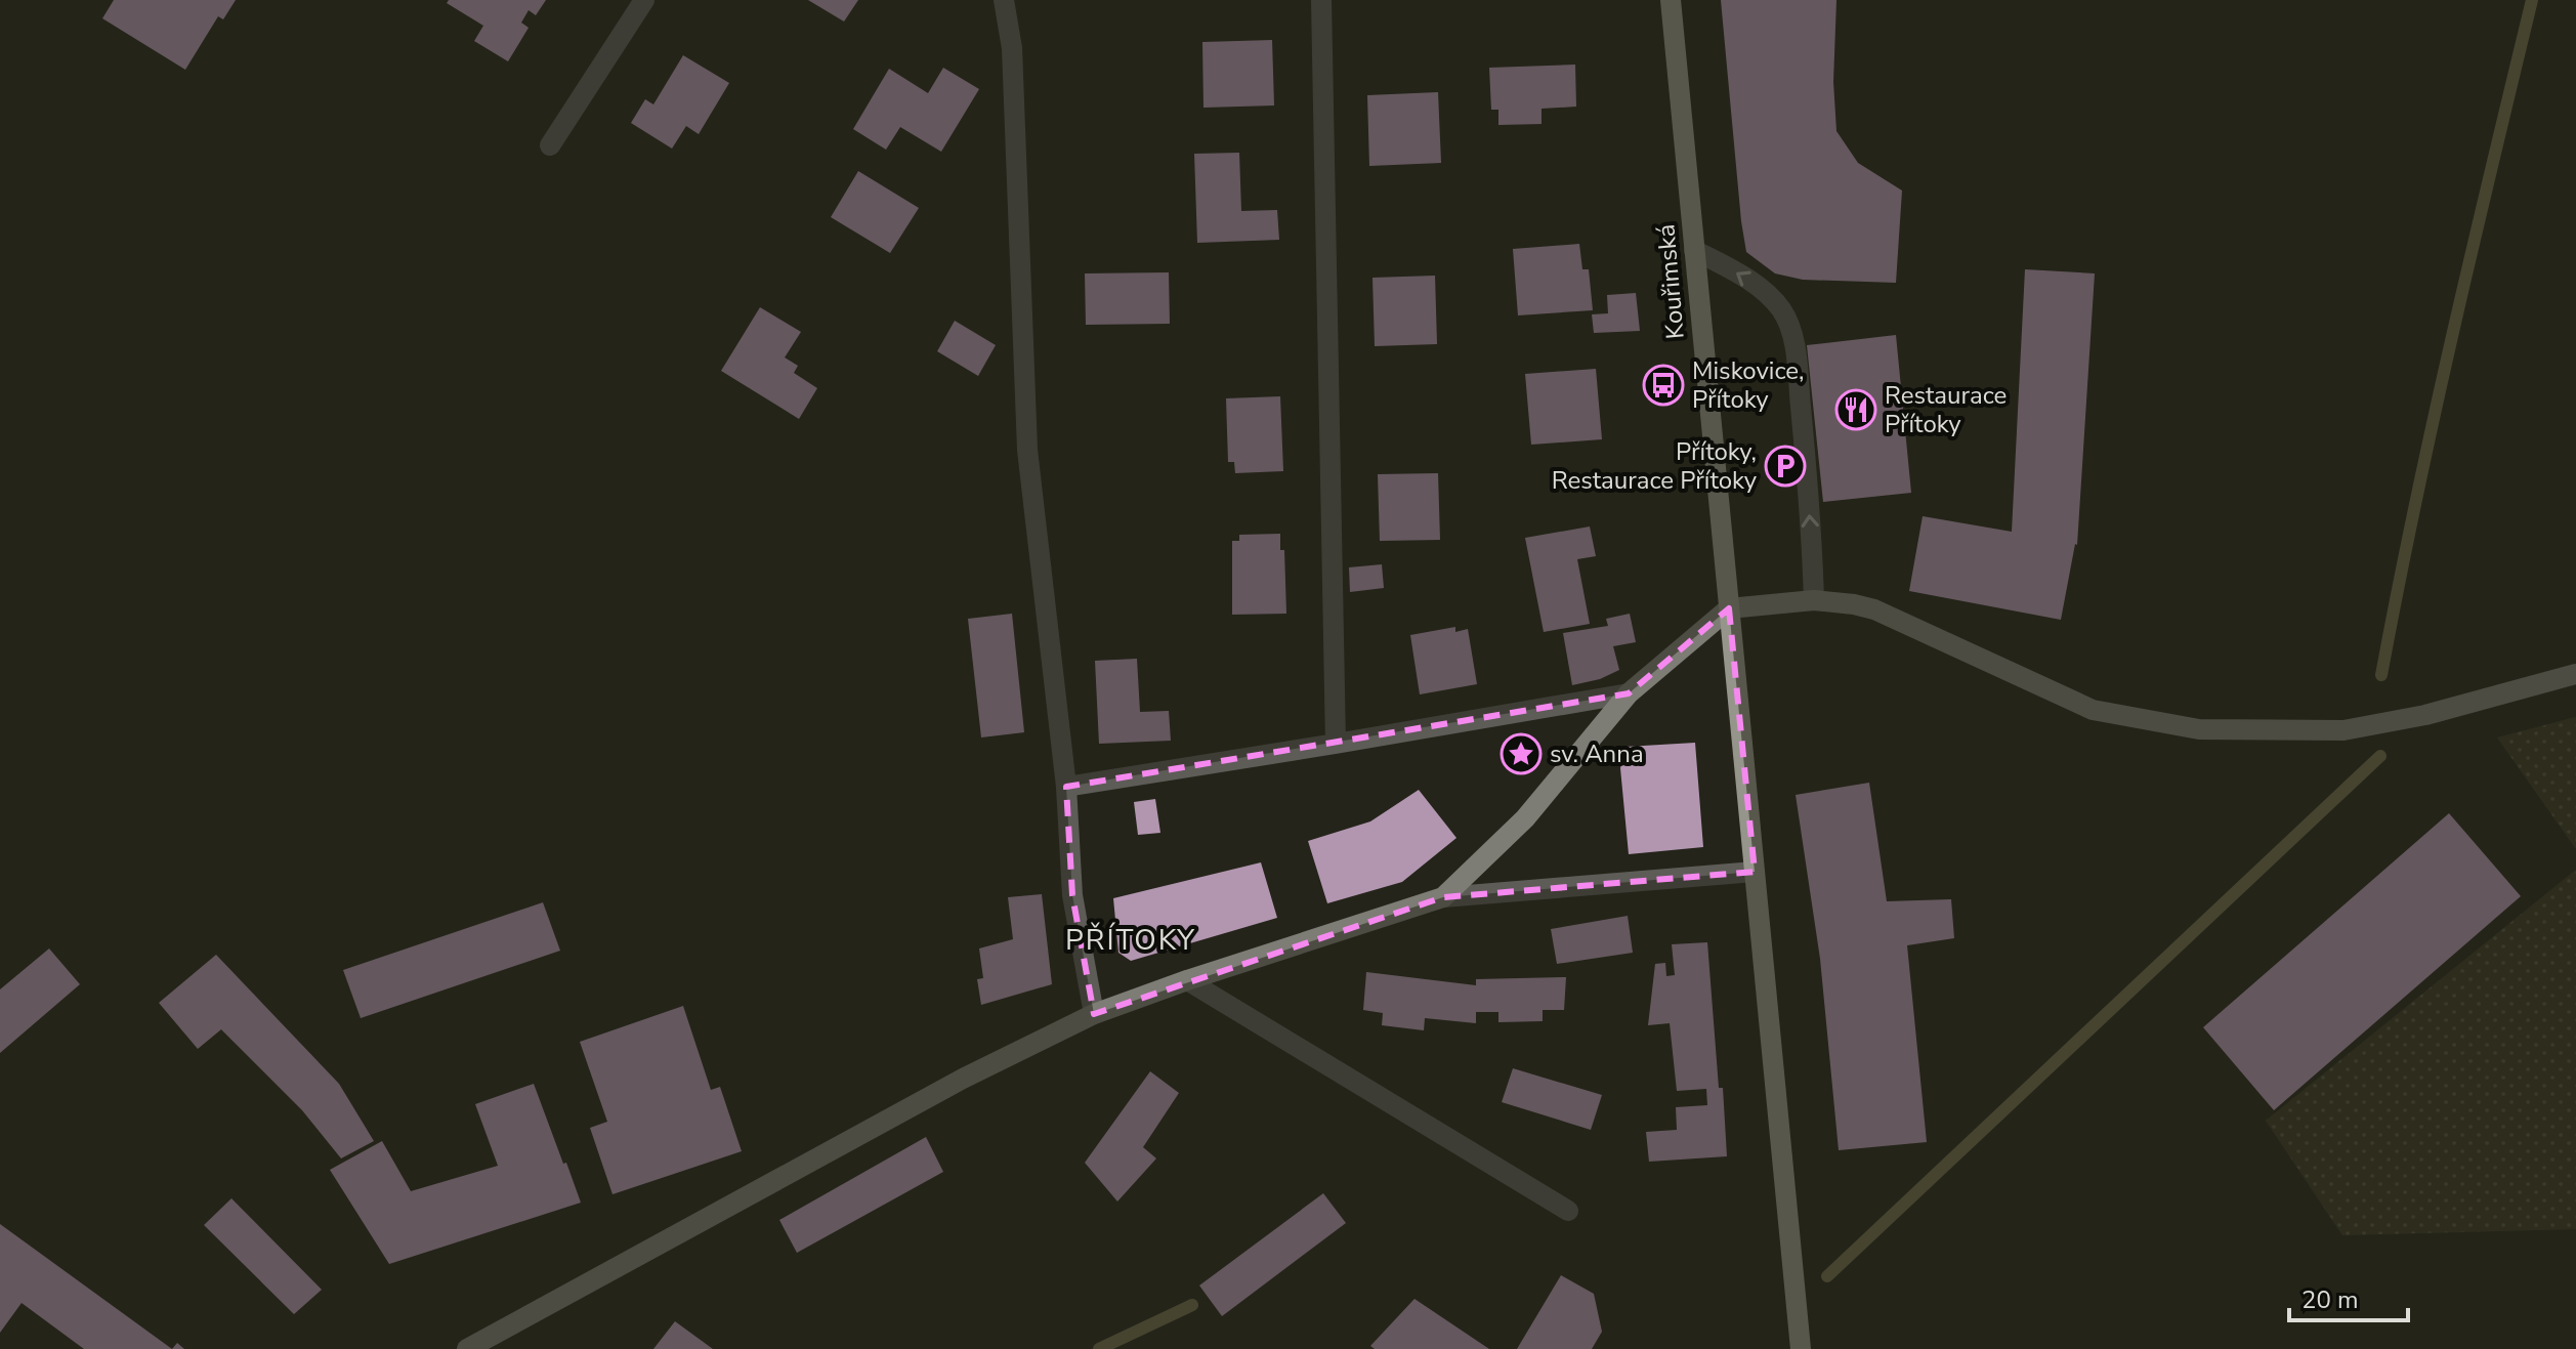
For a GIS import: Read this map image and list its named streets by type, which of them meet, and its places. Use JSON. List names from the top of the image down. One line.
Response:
{"streets":{"main road":["Kouřimská"]},"districts":["PŘÍTOKY"],"places":{"bus stop":["Miskovice, Přítoky"],"restaurant":["Restaurace Přítoky"],"parking":["Přítoky, Restaurace Přítoky"],"place":["sv. Anna"]},"scale_bar":"20 m"}
